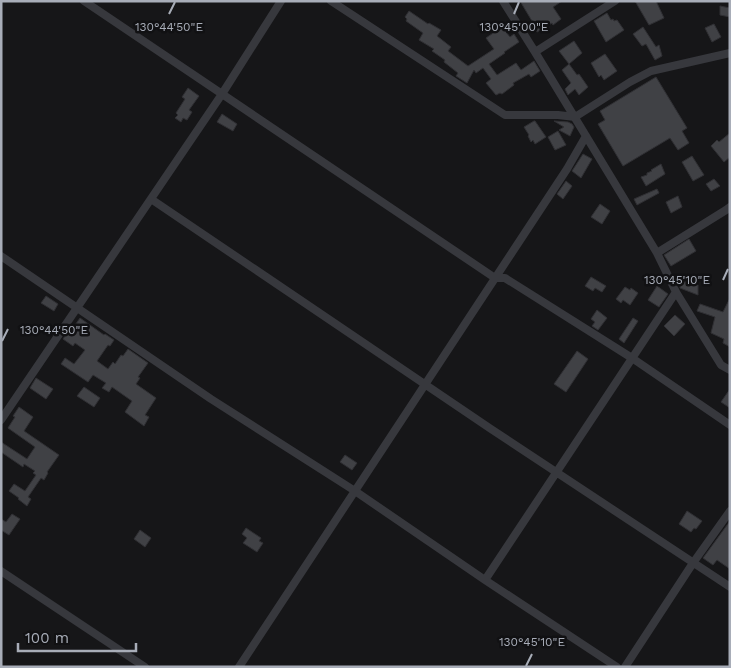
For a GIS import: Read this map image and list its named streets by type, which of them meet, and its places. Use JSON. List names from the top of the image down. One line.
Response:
{"scale_bar":"100 m","coordinates":["130°44'50\"E","130°45'00\"E","130°45'10\"E"]}
